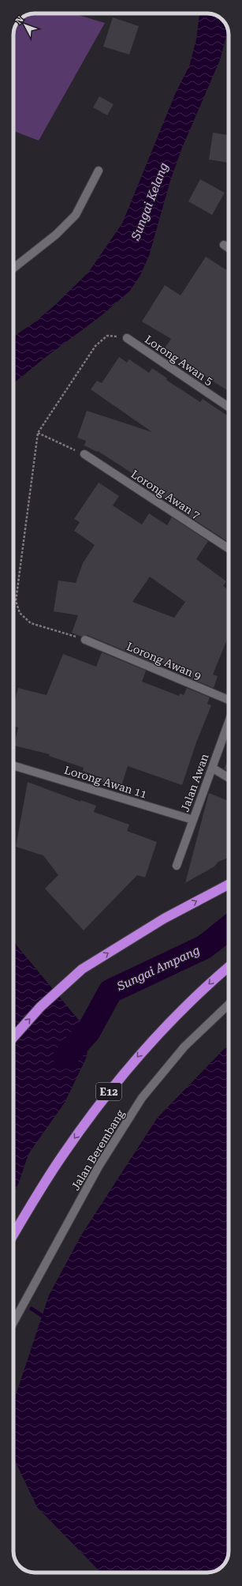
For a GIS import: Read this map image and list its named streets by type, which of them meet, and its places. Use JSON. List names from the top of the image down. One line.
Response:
{"streets":{"highway":["E12"],"street":["Lorong Awan 5","Lorong Awan 7","Lorong Awan 9","Lorong Awan 11","Jalan Awan","Jalan Berembang"]},"crossings":[["Lorong Awan 11","Jalan Awan"]],"water":["Sungai Kelang","Sungai Ampang"],"north":"top left"}
